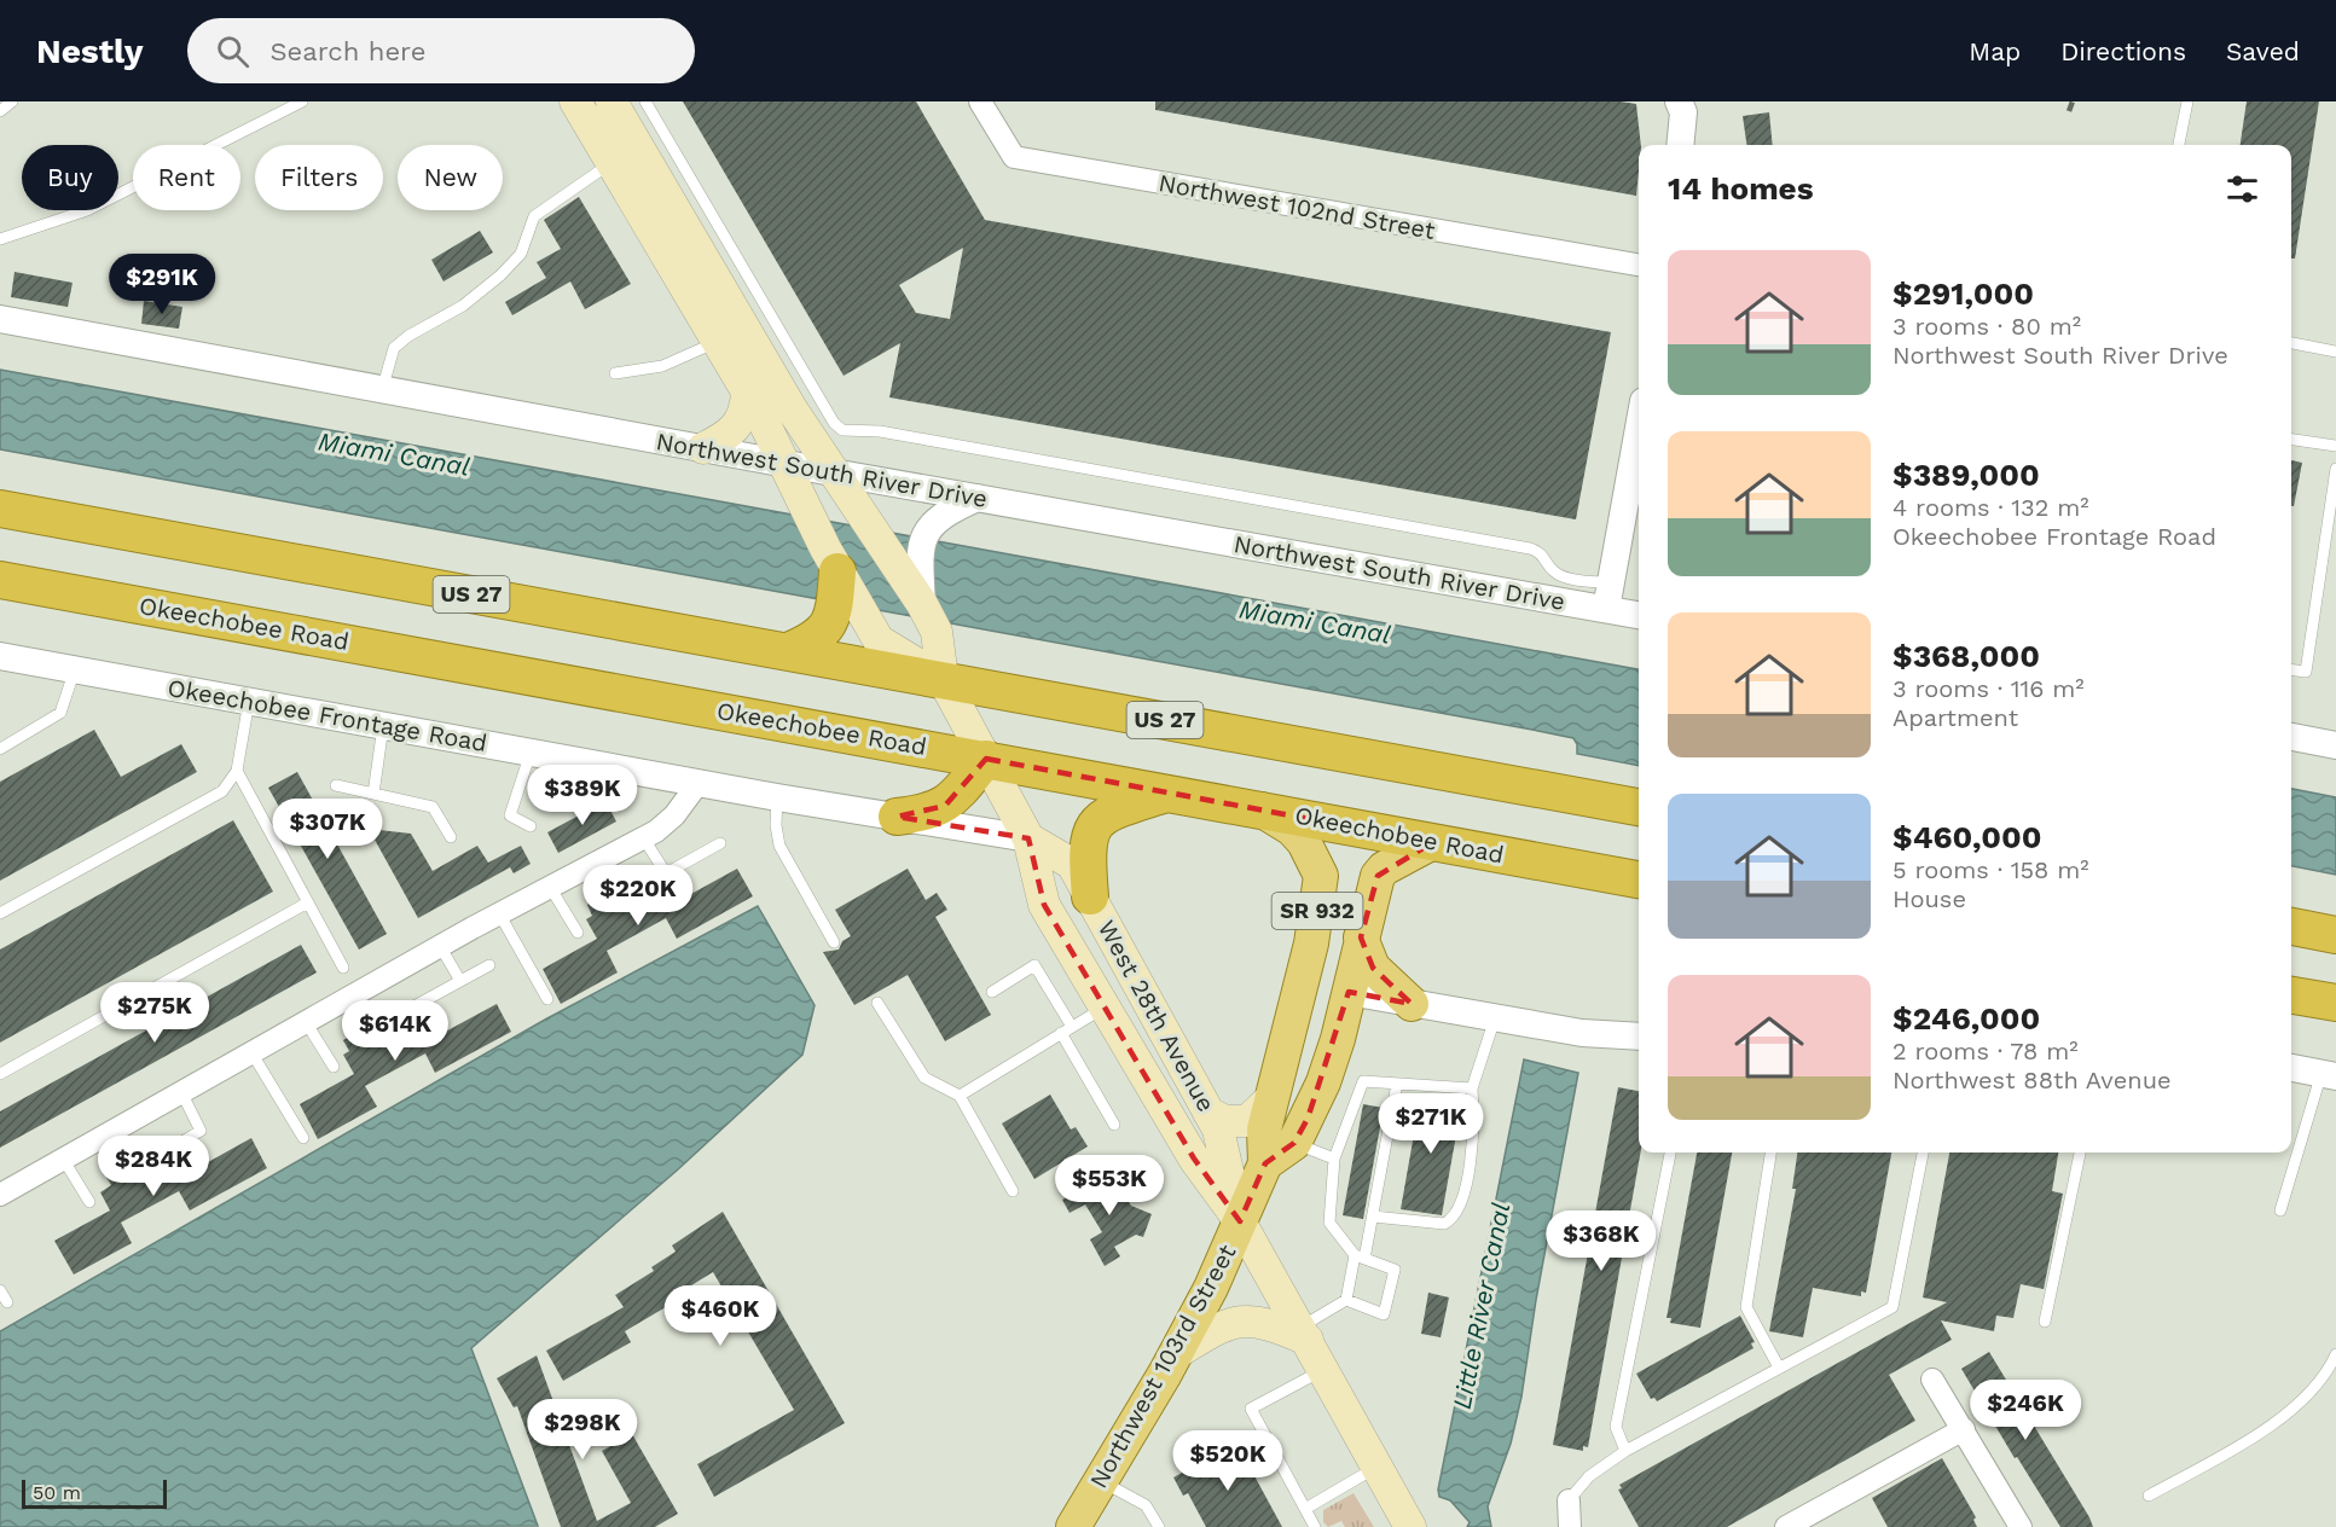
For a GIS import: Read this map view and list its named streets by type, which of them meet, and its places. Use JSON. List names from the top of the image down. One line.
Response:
{"streets":{"highway":["US 27","Okeechobee Road"],"main road":["SR 932","West 28th Avenue","Northwest 103rd Street"],"street":["Northwest 102nd Street","Northwest South River Drive","Okeechobee Frontage Road"]},"crossings":[["Northwest South River Drive","West 28th Avenue"],["US 27","West 28th Avenue"],["Okeechobee Road","SR 932"],["Okeechobee Road","West 28th Avenue"],["Okeechobee Frontage Road","West 28th Avenue"],["SR 932","Northwest 103rd Street"],["West 28th Avenue","Northwest 103rd Street"]],"water":["Miami Canal","Little River Canal"],"scale_bar":"50 m","page":{"header":"Nestly","search":"Search here","nav":["Map","Directions","Saved"],"chip":["Buy","Rent","Filters","New"],"heading":"14 homes","list":[{"name":"$291,000","note":"3 rooms · 80 m² · Northwest South River Drive"},{"name":"$389,000","note":"4 rooms · 132 m² · Okeechobee Frontage Road"},{"name":"$368,000","note":"3 rooms · 116 m² · Apartment"},{"name":"$460,000","note":"5 rooms · 158 m² · House"},{"name":"$246,000","note":"2 rooms · 78 m² · Northwest 88th Avenue"}],"price":["$291K","$389K","$307K","$220K","$275K","$614K","$271K","$284K","$553K","$368K","$460K","$246K","$298K","$520K"],"scale":"50 m"}}
